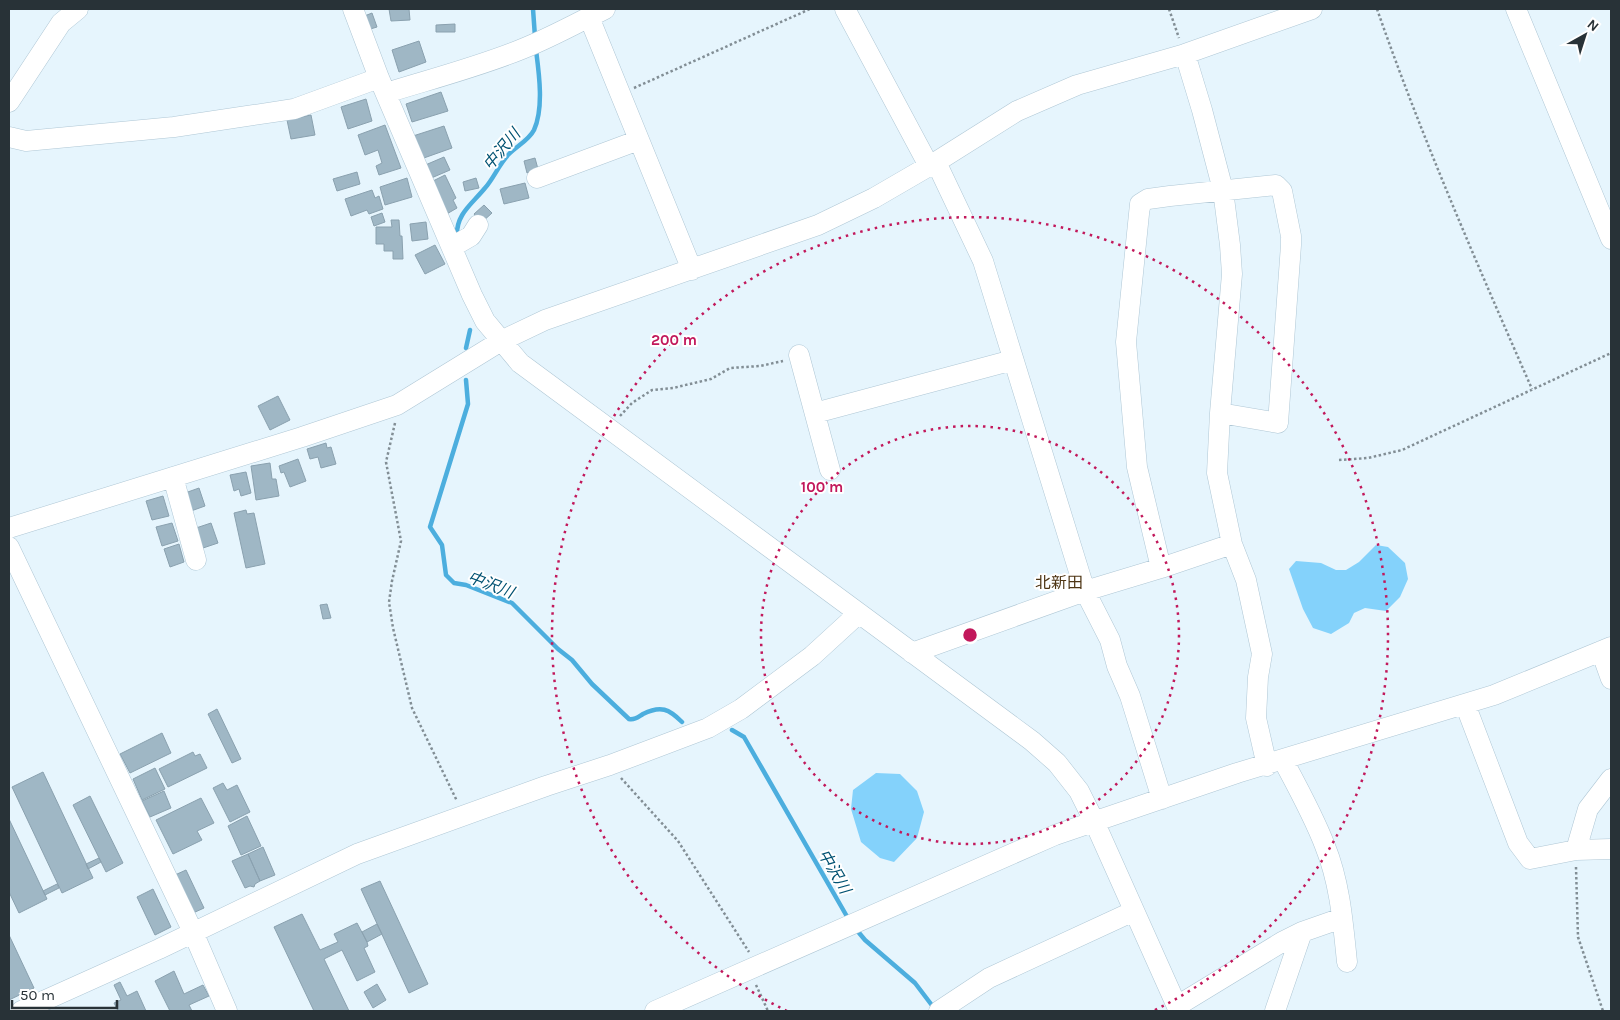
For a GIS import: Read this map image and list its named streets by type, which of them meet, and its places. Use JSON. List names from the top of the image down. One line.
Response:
{"districts":["北新田"],"water":["中沢川"],"scale_bar":"50 m","north":"top right","rings":["200 m","100 m"]}
